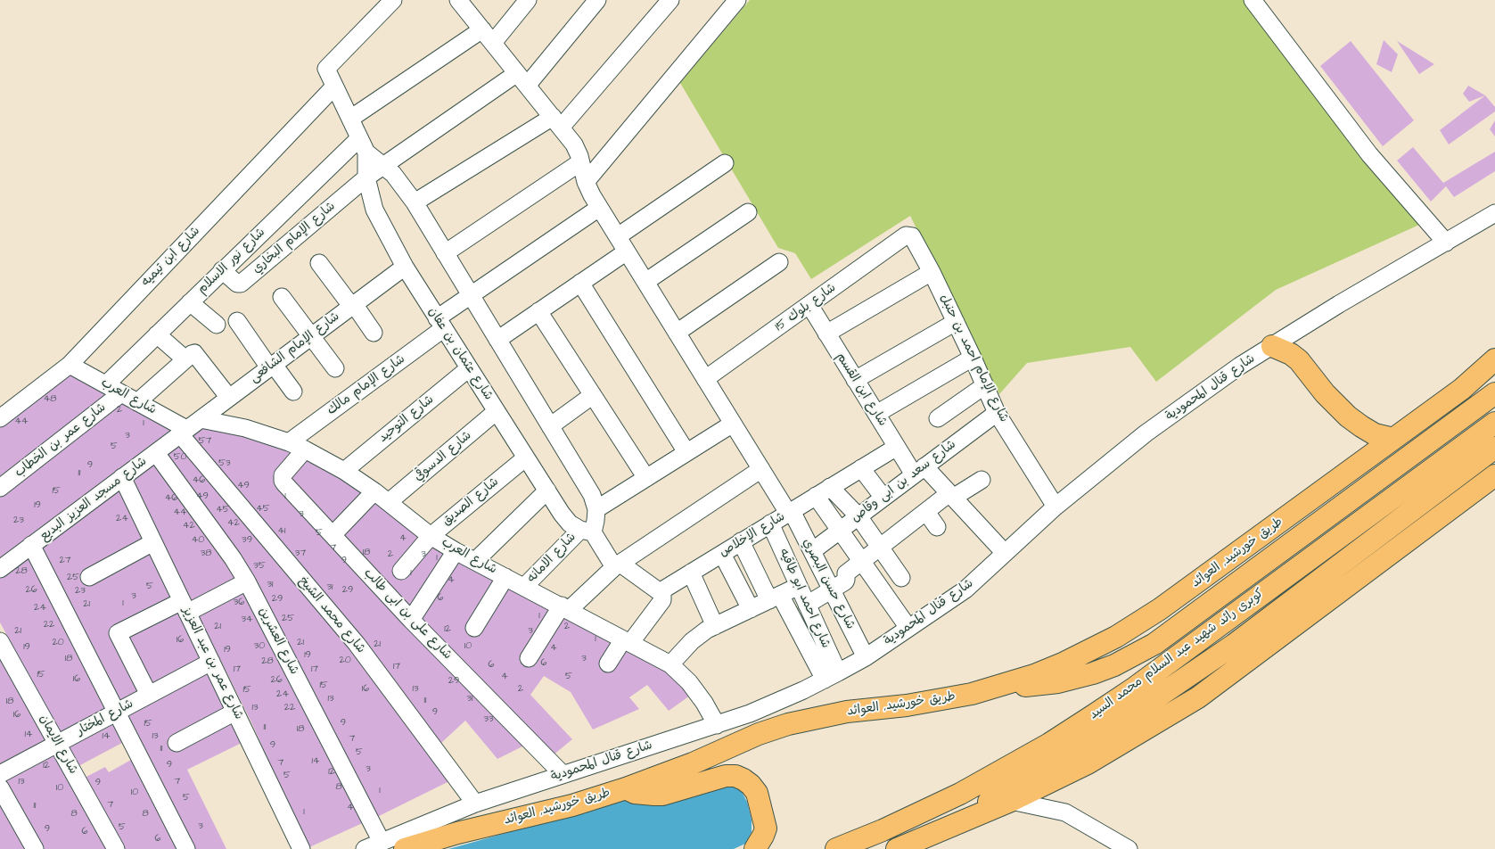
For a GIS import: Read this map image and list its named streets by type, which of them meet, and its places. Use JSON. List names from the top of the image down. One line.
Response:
{"streets":{"main road":["طريق خورشيد, العوائد","كوبرى رائد شهيد عبد السلام محمد السيد"],"street":["شارع الإمام البخاري","شارع ابن تيميه","شارع نور الاسلام","شارع بلوك 15","شارع الإمام الشافعى","شارع عثمان بن عفان","شارع الإمام احمد بن حنبل","شارع الإمام مالك","شارع قنال المحمودية","شارع ابن القسم","شارع العرب","شارع التوحيد","شارع عمر بن الخطاب","شارع الدسوقي","شارع سعد بن ابى وقاص","شارع مسجد العزيز البديع","شارع الصديق","شارع الإخلاص","شارع الامانه","شارع حسن البصري","شارع احمد ابو طاقيه","شارع على بن ابى طالب","شارع محمد الشيخ","شارع العشرين","شارع عمر بن عبد العزيز","شارع المختار","شارع الايمان"]},"crossings":[["شارع الإمام البخاري","شارع نور الاسلام"],["شارع الإمام البخاري","شارع عثمان بن عفان"],["شارع ابن تيميه","شارع عثمان بن عفان"],["شارع ابن تيميه","شارع العرب"],["شارع نور الاسلام","شارع عثمان بن عفان"],["شارع نور الاسلام","شارع العرب"],["شارع بلوك 15","شارع الإمام احمد بن حنبل"],["شارع بلوك 15","شارع ابن القسم"],["شارع بلوك 15","شارع حسن البصري"],["شارع الإمام الشافعى","شارع عثمان بن عفان"],["شارع الإمام الشافعى","شارع العرب"],["شارع الإمام الشافعى","شارع مسجد العزيز البديع"],["شارع الإمام الشافعى","شارع محمد الشيخ"],["شارع عثمان بن عفان","شارع الإمام مالك"],["شارع عثمان بن عفان","شارع التوحيد"],["شارع عثمان بن عفان","شارع الدسوقي"],["شارع عثمان بن عفان","شارع الصديق"],["شارع عثمان بن عفان","شارع الامانه"],["شارع الإمام احمد بن حنبل","شارع قنال المحمودية"],["شارع الإمام احمد بن حنبل","شارع سعد بن ابى وقاص"],["شارع الإمام مالك","شارع العرب"],["شارع الإمام مالك","شارع حسن البصري"],["شارع قنال المحمودية","شارع ابن القسم"],["شارع قنال المحمودية","شارع العرب"],["شارع قنال المحمودية","شارع حسن البصري"],["شارع قنال المحمودية","شارع احمد ابو طاقيه"],["شارع قنال المحمودية","شارع على بن ابى طالب"],["شارع قنال المحمودية","شارع محمد الشيخ"],["شارع قنال المحمودية","شارع العشرين"],["شارع ابن القسم","شارع سعد بن ابى وقاص"],["شارع ابن القسم","شارع الإخلاص"],["شارع العرب","شارع التوحيد"],["شارع العرب","شارع عمر بن الخطاب"],["شارع العرب","شارع الدسوقي"],["شارع العرب","شارع مسجد العزيز البديع"],["شارع العرب","شارع الصديق"],["شارع العرب","شارع الإخلاص"],["شارع العرب","شارع الامانه"],["شارع العرب","شارع على بن ابى طالب"],["شارع العرب","شارع محمد الشيخ"],["شارع سعد بن ابى وقاص","شارع حسن البصري"],["شارع سعد بن ابى وقاص","شارع احمد ابو طاقيه"],["شارع مسجد العزيز البديع","شارع محمد الشيخ"],["شارع مسجد العزيز البديع","شارع العشرين"],["شارع مسجد العزيز البديع","شارع عمر بن عبد العزيز"],["شارع الإخلاص","شارع حسن البصري"],["شارع الإخلاص","شارع احمد ابو طاقيه"],["طريق خورشيد, العوائد","كوبرى رائد شهيد عبد السلام محمد السيد"],["شارع عمر بن عبد العزيز","شارع المختار"],["شارع المختار","شارع الايمان"]],"house_numbers":["48","2","44","1","3","57","5","50","53","9","11","46","49","15","49","1","46","19","45","45","44","3","24","23","42","42","41","5","4","40","39","7","18","38","37","2","3","1","27","9","35","28","1","25","4","31","5","31","26","29","23","3","6","29","36","1","21","24","1","25","34","22","21","2","12","21","3","1","16","20","21","21","30","10","19","4","19","19","18","3","20","28","6","6","17","17","17","15","4","5","16","26","29","15","16","13","2","15","24","13","31","11","18","13","22","9","16","33","9","15","11","18","14","14","13","7","9","11","5","14","7","9","12","3","12","5","13","7","9","8","10","1","10","5","7","11","4","1","8","8","3","5","9","6","6"]}
